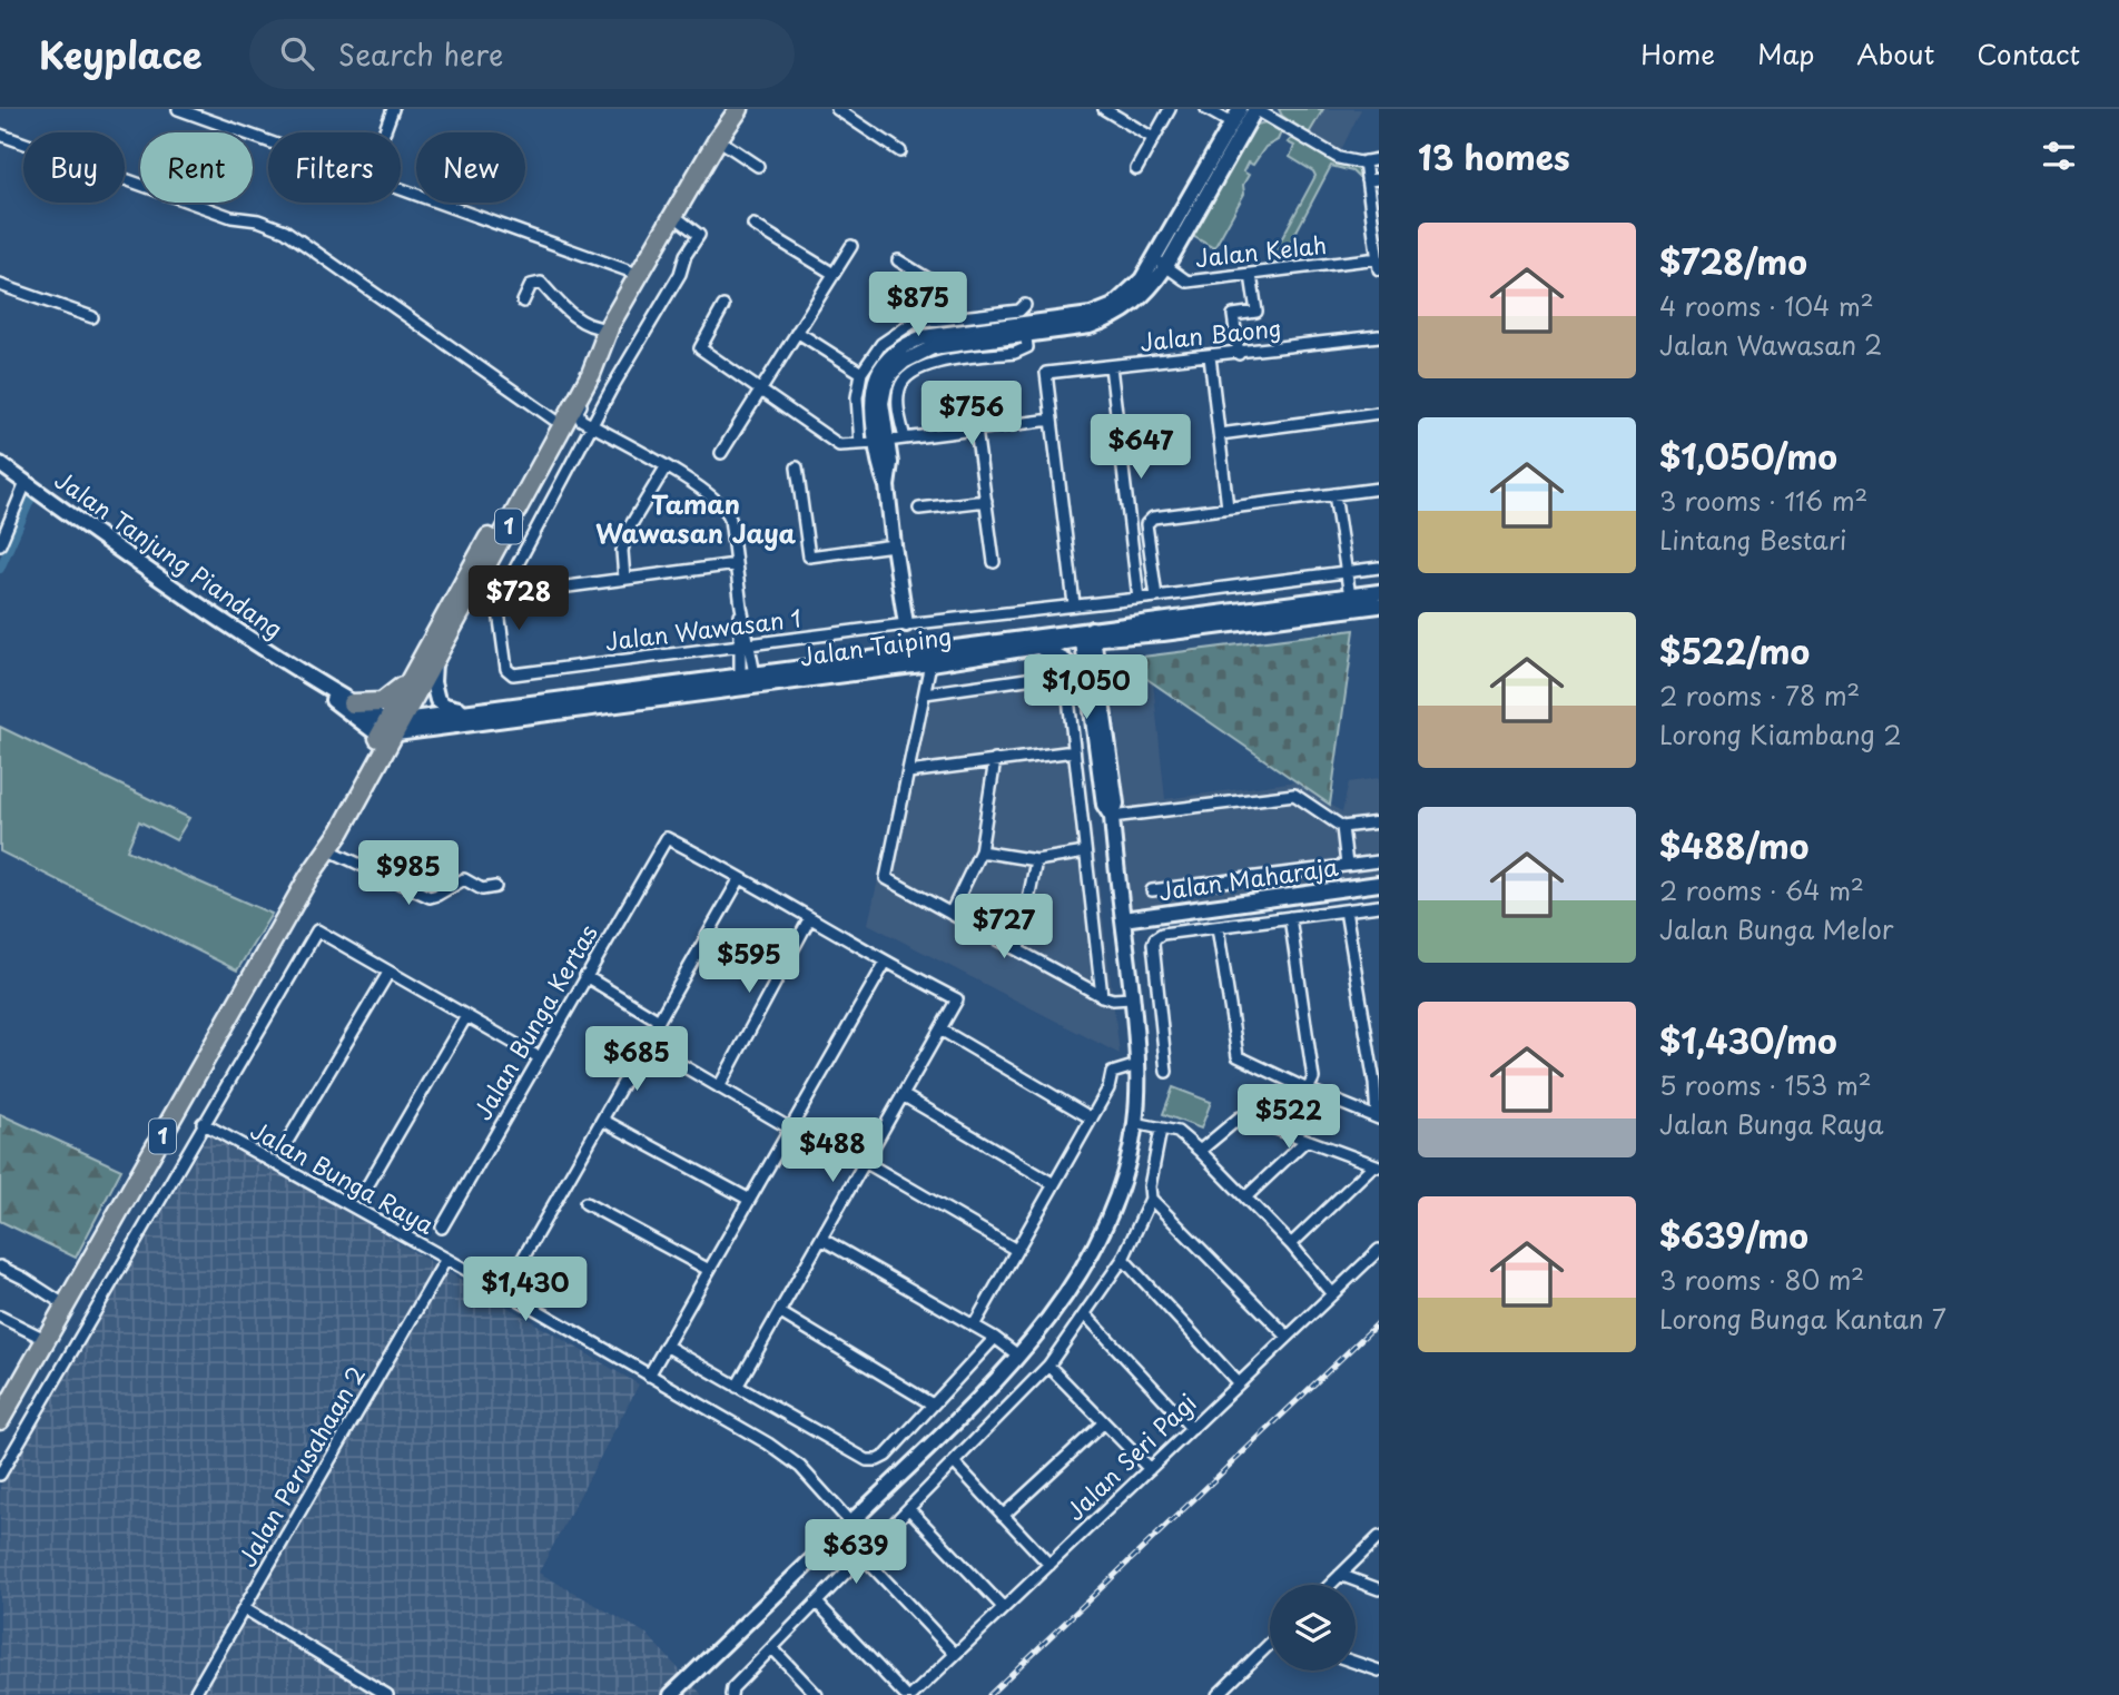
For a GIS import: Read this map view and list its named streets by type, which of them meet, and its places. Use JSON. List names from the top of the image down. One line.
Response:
{"streets":{"highway":["1"],"main road":["Jalan Tanjung Piandang","Jalan Taiping","Jalan Maharaja"],"street":["Jalan Kelah","Jalan Baong","Jalan Wawasan 1","Jalan Bunga Kertas","Jalan Bunga Raya","Jalan Seri Pagi","Jalan Perusahaan 2"]},"crossings":[["1","Jalan Tanjung Piandang"],["1","Jalan Taiping"],["Jalan Tanjung Piandang","Jalan Taiping"],["Jalan Bunga Raya","Jalan Seri Pagi"],["Jalan Bunga Raya","Jalan Perusahaan 2"]],"districts":["Taman Wawasan Jaya"],"page":{"header":"Keyplace","search":"Search here","nav":["Home","Map","About","Contact"],"heading":"13 homes","chip":["Buy","Rent","Filters","New"],"list":[{"name":"$728/mo","note":"4 rooms · 104 m² · Jalan Wawasan 2"},{"name":"$1,050/mo","note":"3 rooms · 116 m² · Lintang Bestari"},{"name":"$522/mo","note":"2 rooms · 78 m² · Lorong Kiambang 2"},{"name":"$488/mo","note":"2 rooms · 64 m² · Jalan Bunga Melor"},{"name":"$1,430/mo","note":"5 rooms · 153 m² · Jalan Bunga Raya"},{"name":"$639/mo","note":"3 rooms · 80 m² · Lorong Bunga Kantan 7"}],"price":["$875","$756","$647","$728","$1,050","$985","$727","$595","$685","$522","$488","$1,430","$639"]}}
